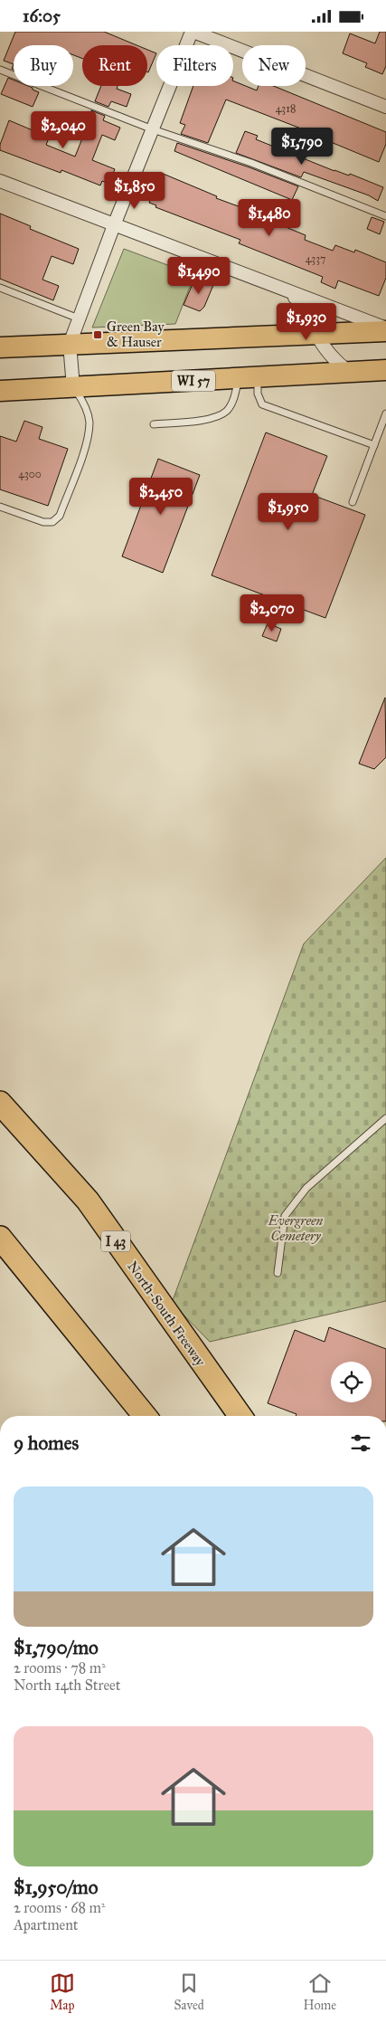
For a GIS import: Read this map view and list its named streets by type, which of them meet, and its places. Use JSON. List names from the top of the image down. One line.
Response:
{"streets":{"highway":["I 43","North-South Freeway"],"main road":["WI 57"]},"parks":["Evergreen Cemetery"],"places":{"transit":["Green Bay & Hauser"]},"house_numbers":["4318","4337","4300"],"page":{"status":"16:05","chip":["Buy","Rent","Filters","New"],"price":["$2,040","$1,790","$1,850","$1,480","$1,490","$1,930","$2,450","$1,950","$2,070"],"heading":"9 homes","list":[{"name":"$1,790/mo","note":"2 rooms · 78 m² · North 14th Street"},{"name":"$1,950/mo","note":"2 rooms · 68 m² · Apartment"}],"tabs":["Map","Saved","Home"]}}
